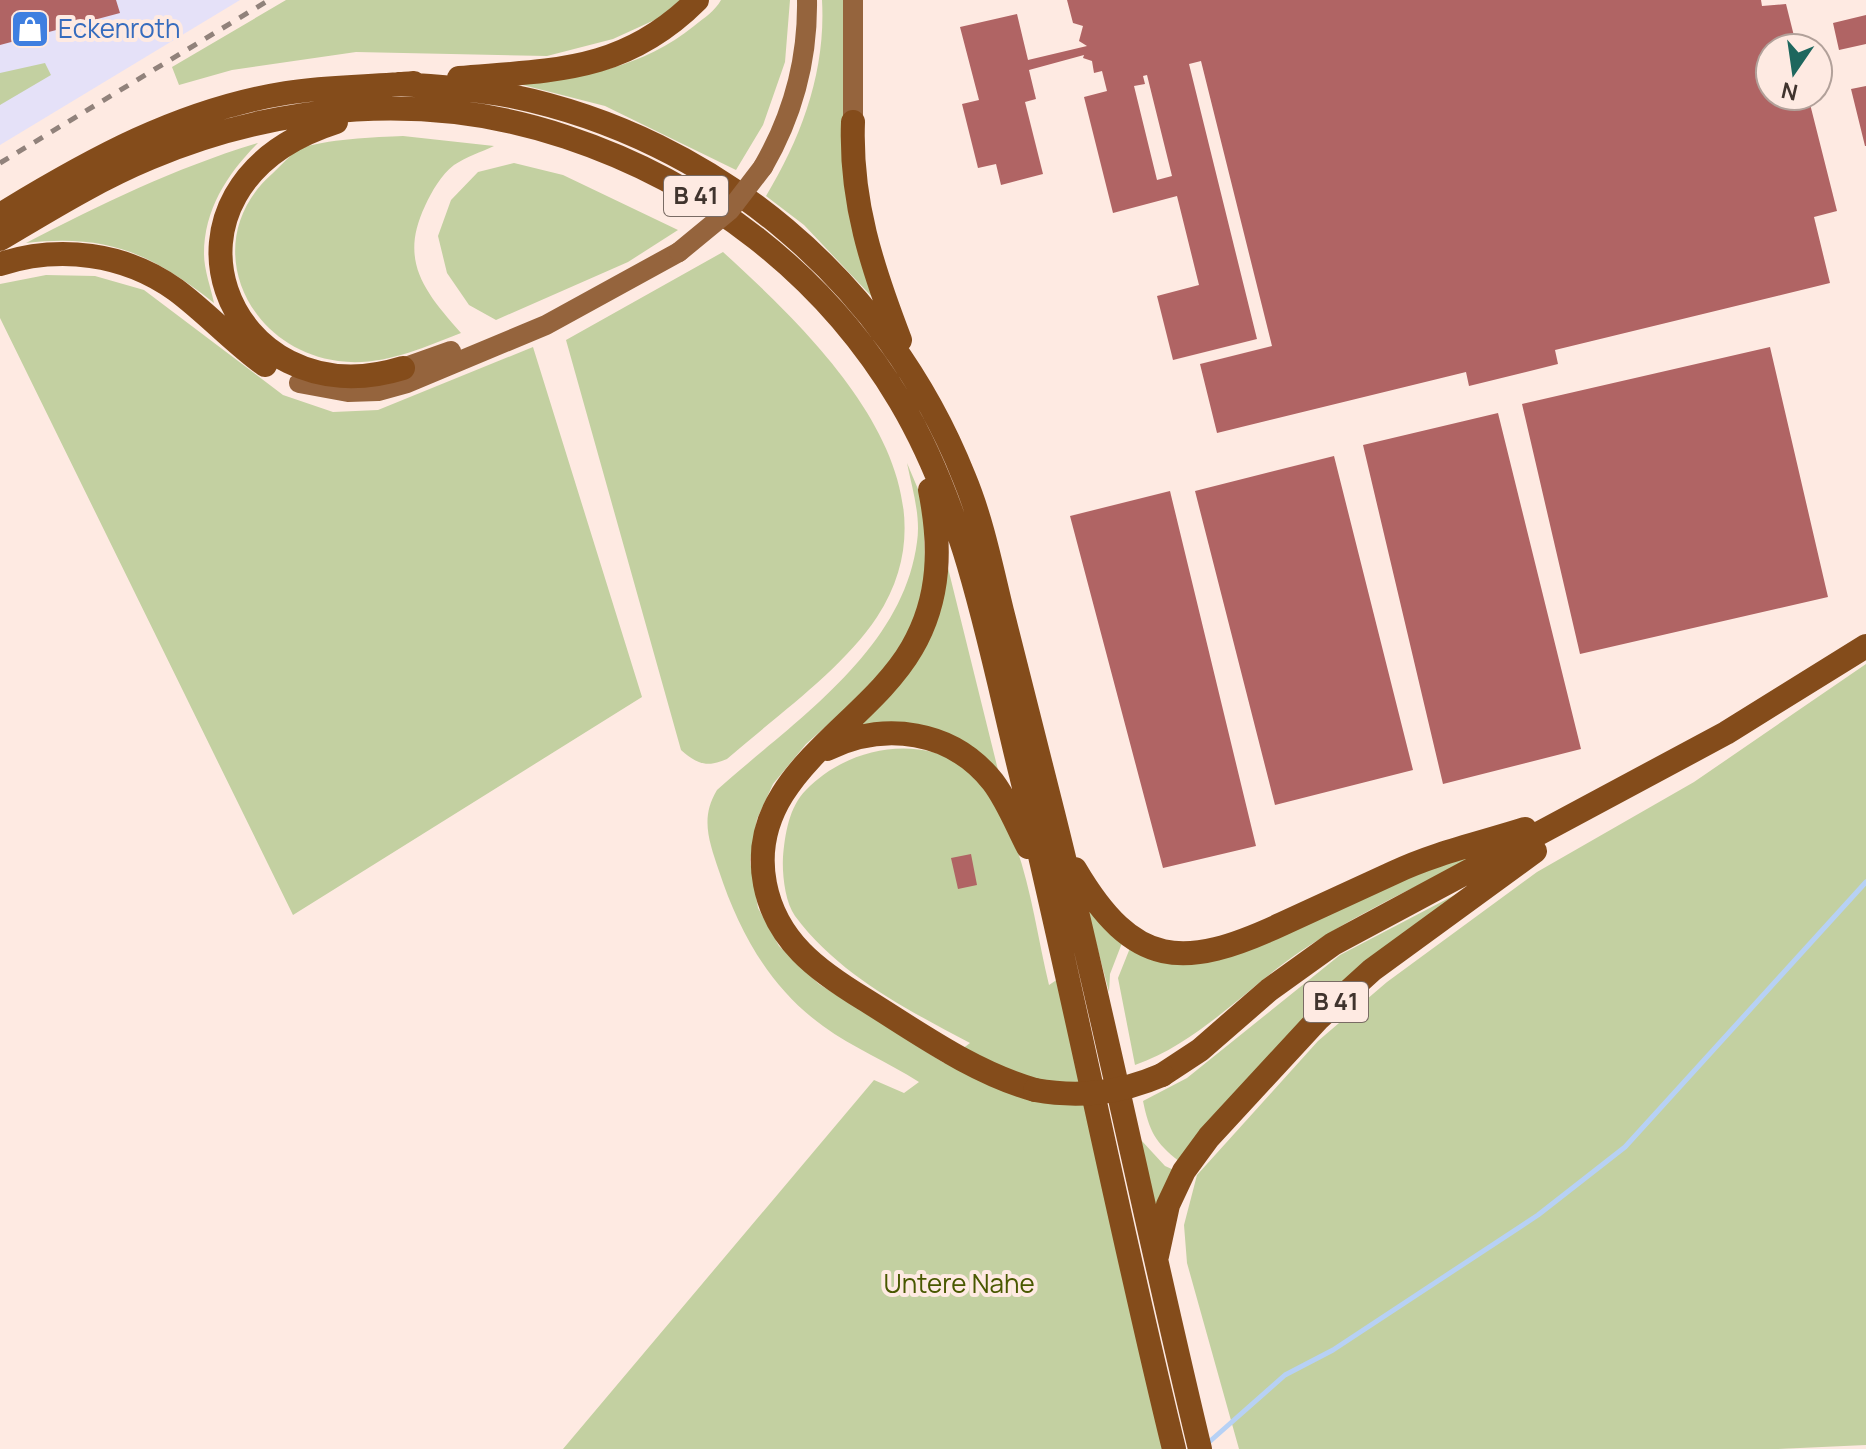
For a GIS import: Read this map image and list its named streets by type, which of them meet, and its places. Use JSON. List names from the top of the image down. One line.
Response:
{"streets":{"highway":["B 41"]},"parks":["Untere Nahe"],"places":{"shop":["Eckenroth"]},"north":"bottom"}
